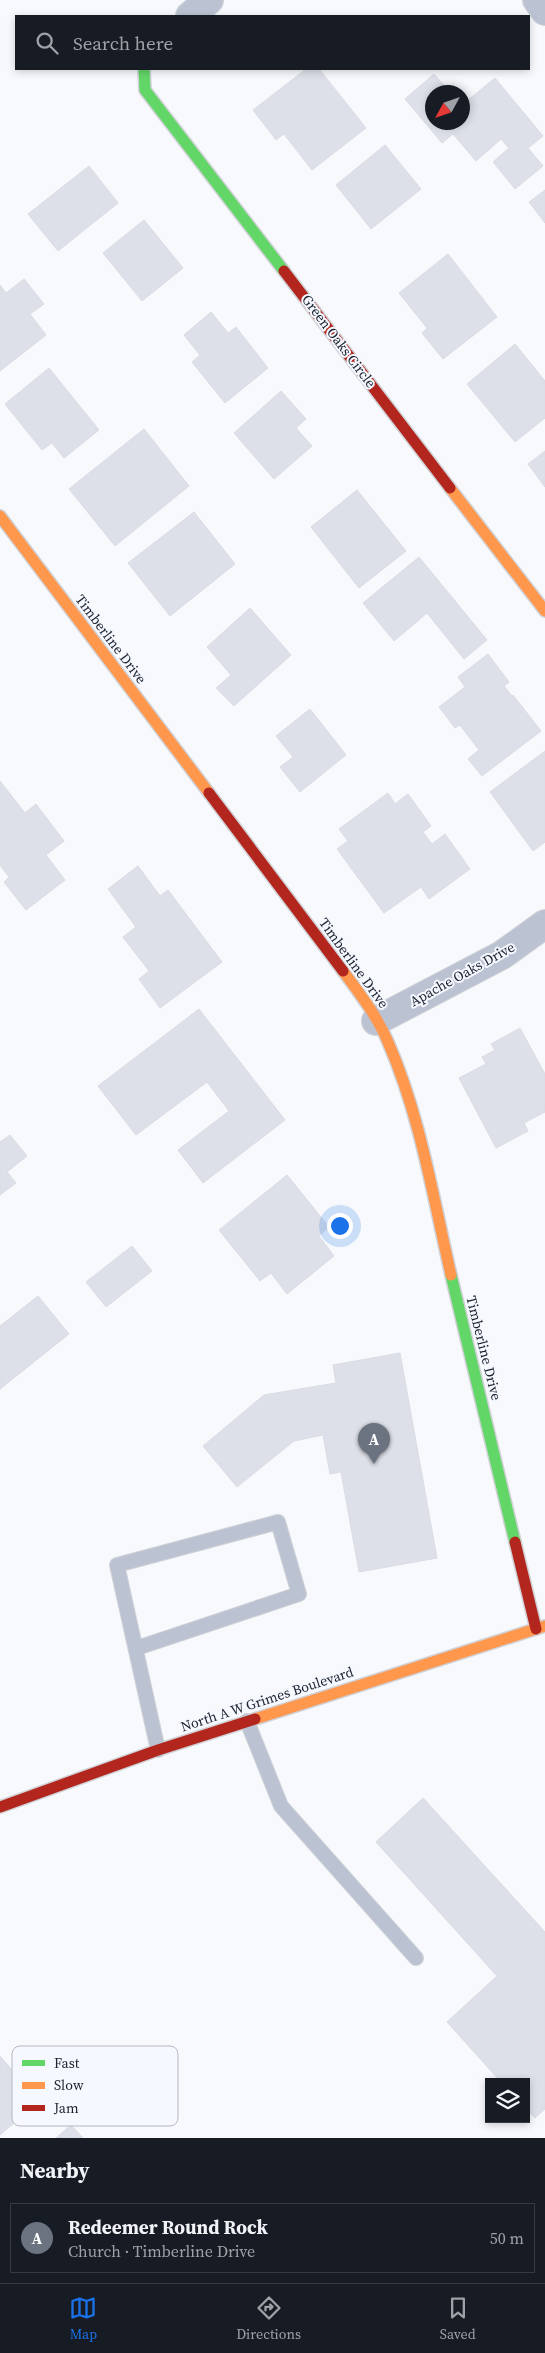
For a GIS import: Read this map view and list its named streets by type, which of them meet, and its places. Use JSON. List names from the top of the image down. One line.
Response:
{"streets":{"street":["Green Oaks Circle","Timberline Drive","Apache Oaks Drive","North A W Grimes Boulevard"]},"crossings":[["Timberline Drive","Apache Oaks Drive"],["Timberline Drive","North A W Grimes Boulevard"]],"legend":["Fast","Slow","Jam"],"north":"bottom left","page":{"search":"Search here","pins":"A","heading":"Nearby","list":[{"mark":"A","name":"Redeemer Round Rock","note":"Church · Timberline Drive","value":"50 m"}],"nav":["Map","Directions","Saved"]}}
